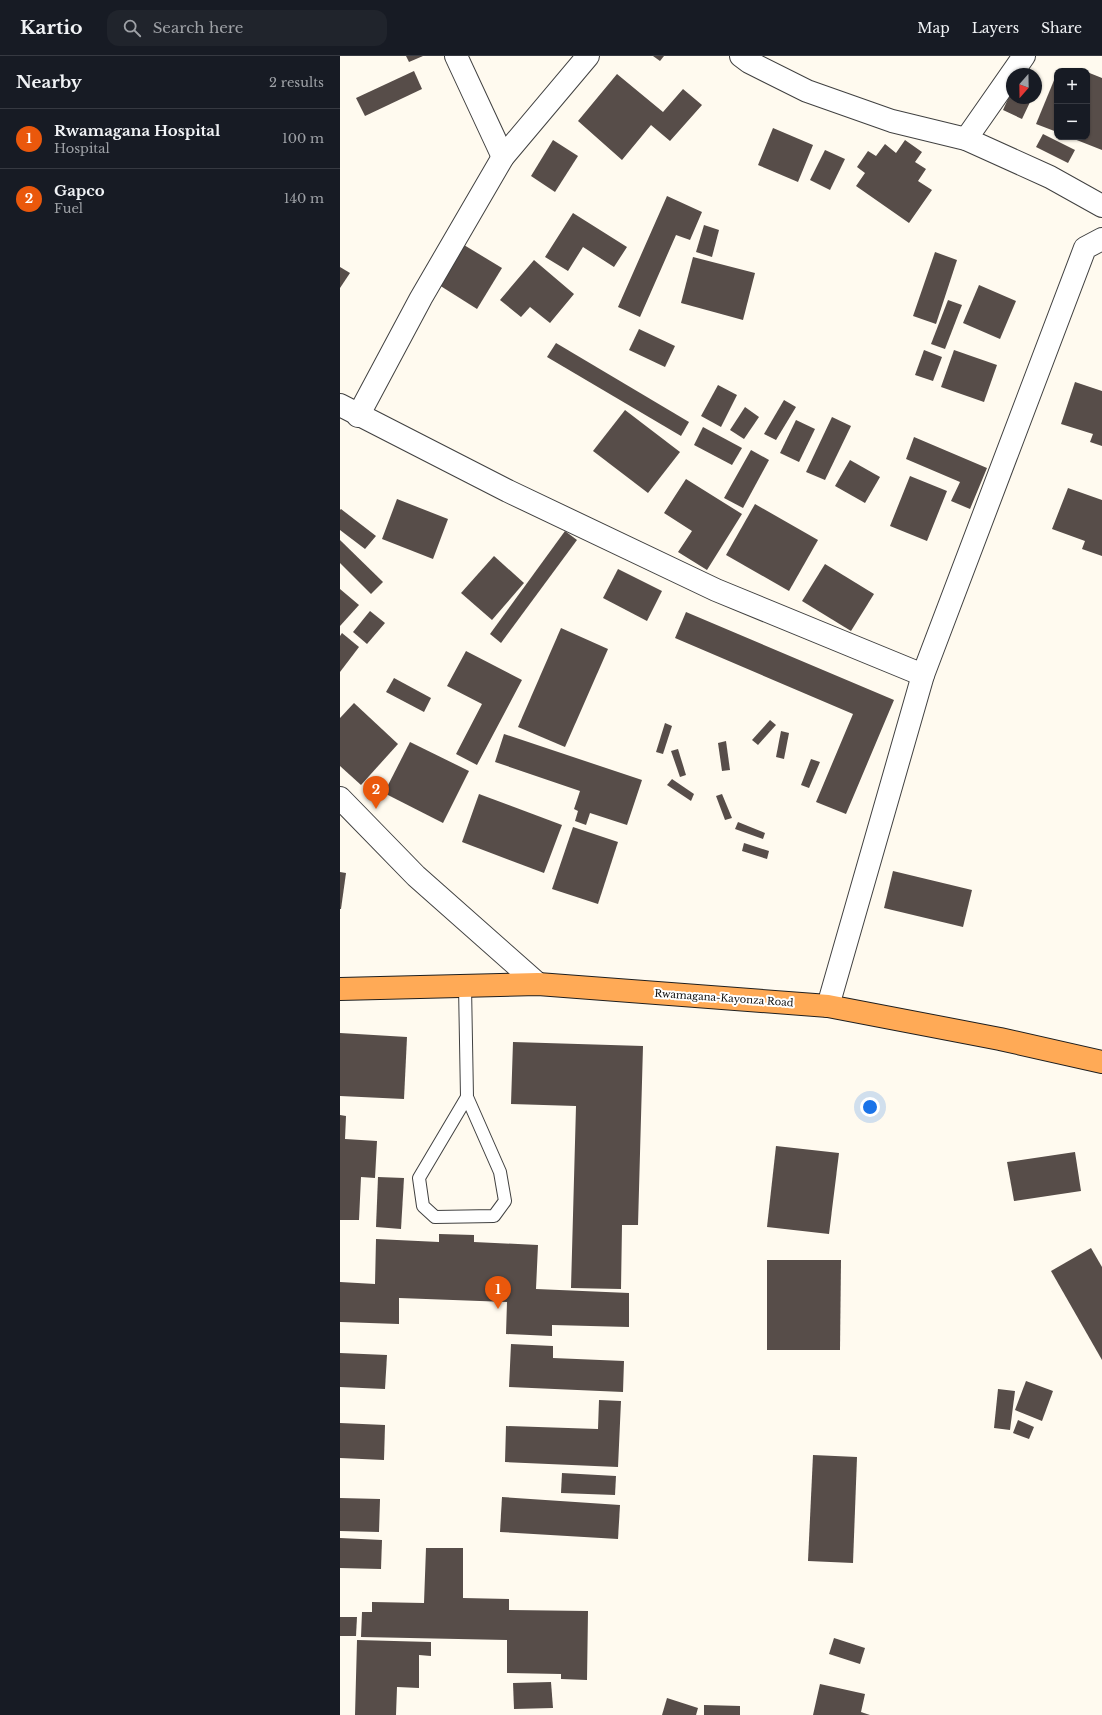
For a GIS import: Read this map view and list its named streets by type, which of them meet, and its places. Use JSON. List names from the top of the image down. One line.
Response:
{"streets":{"highway":["Rwamagana-Kayonza Road"]},"north":"bottom","page":{"header":"Kartio","search":"Search here","nav":["Map","Layers","Share"],"heading":["Nearby","2 results"],"map_buttons":["+","−"],"list":[{"mark":"1","name":"Rwamagana Hospital","note":"Hospital","value":"100 m"},{"mark":"2","name":"Gapco","note":"Fuel","value":"140 m"}],"pins":["2","1"]}}
